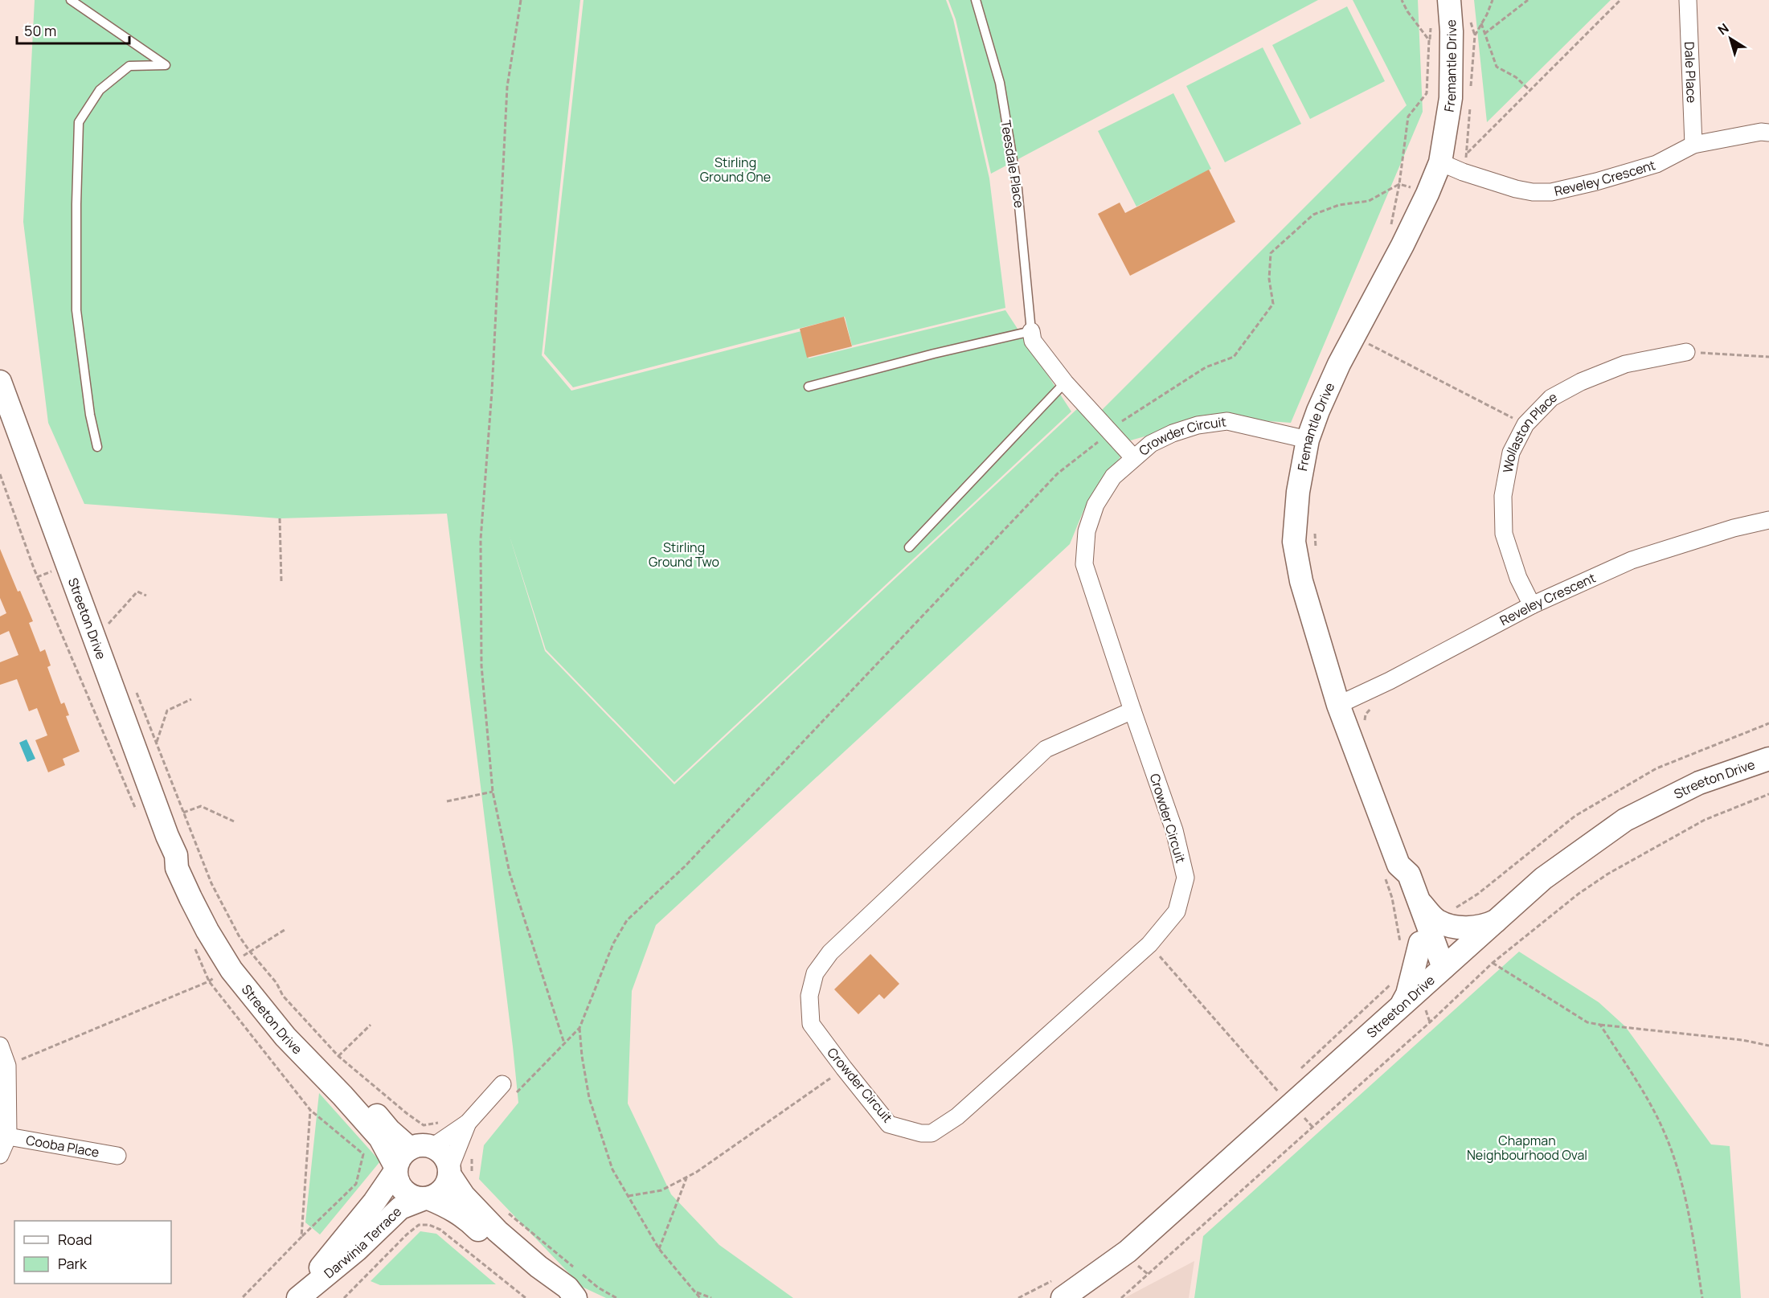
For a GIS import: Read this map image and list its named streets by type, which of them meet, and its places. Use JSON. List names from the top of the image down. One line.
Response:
{"streets":{"main road":["Fremantle Drive","Streeton Drive","Darwinia Terrace"],"street":["Dale Place","Teesdale Place","Reveley Crescent","Wollaston Place","Crowder Circuit","Cooba Place"]},"crossings":[["Fremantle Drive","Reveley Crescent"],["Fremantle Drive","Crowder Circuit"],["Fremantle Drive","Streeton Drive"],["Dale Place","Reveley Crescent"],["Teesdale Place","Crowder Circuit"],["Reveley Crescent","Wollaston Place"],["Streeton Drive","Darwinia Terrace"]],"parks":["Stirling Ground One","Stirling Ground Two","Chapman Neighbourhood Oval"],"legend":["Road","Park"],"scale_bar":"50 m","north":"top left"}
